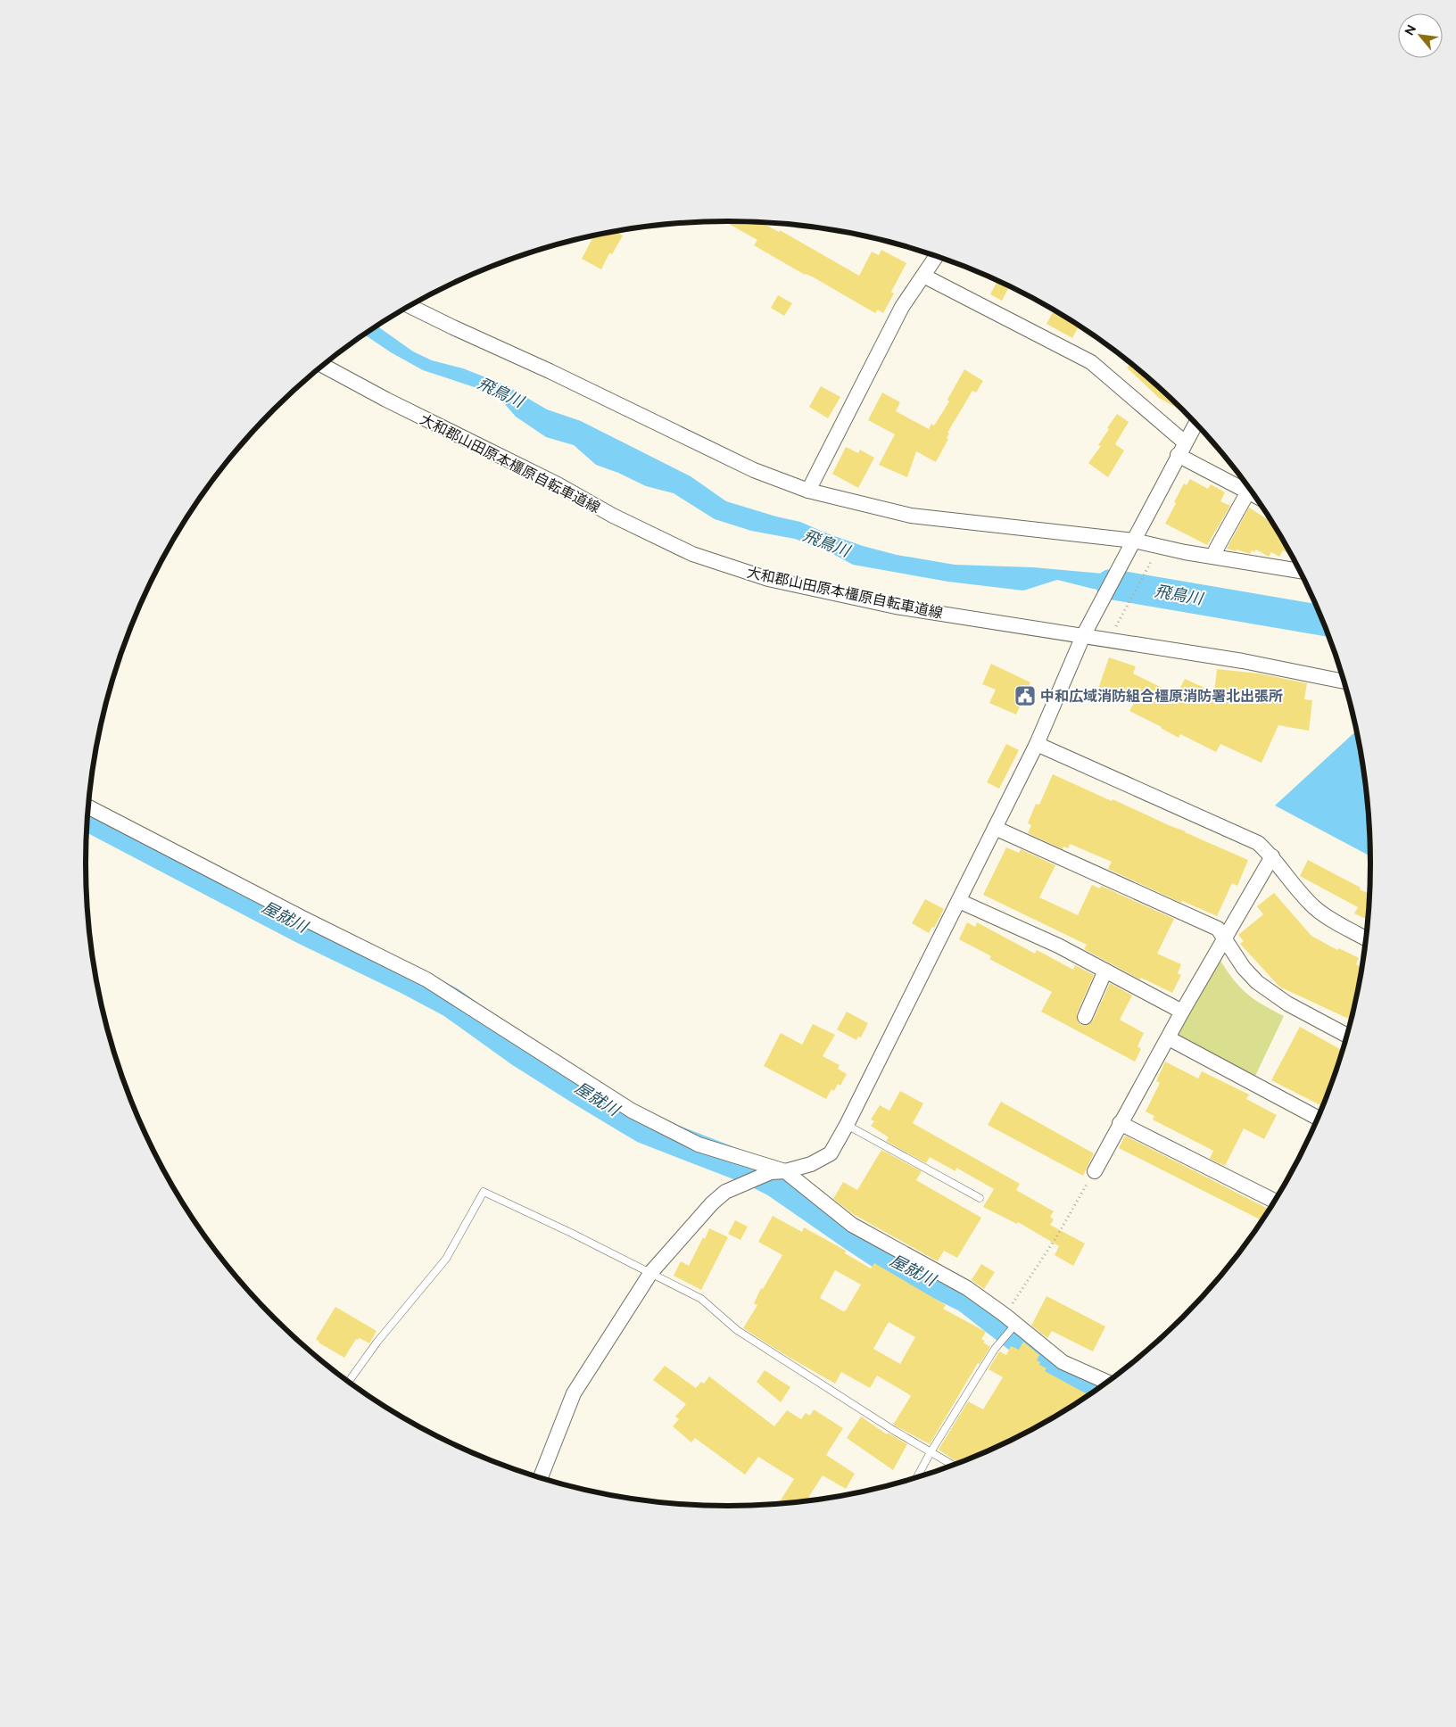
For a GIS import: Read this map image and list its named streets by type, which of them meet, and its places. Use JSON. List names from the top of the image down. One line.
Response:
{"streets":{"street":["大和郡山田原本橿原自転車道線"]},"water":["飛鳥川","屋就川"],"places":{"public building":["中和広域消防組合橿原消防署北出張所"]},"north":"top left"}
